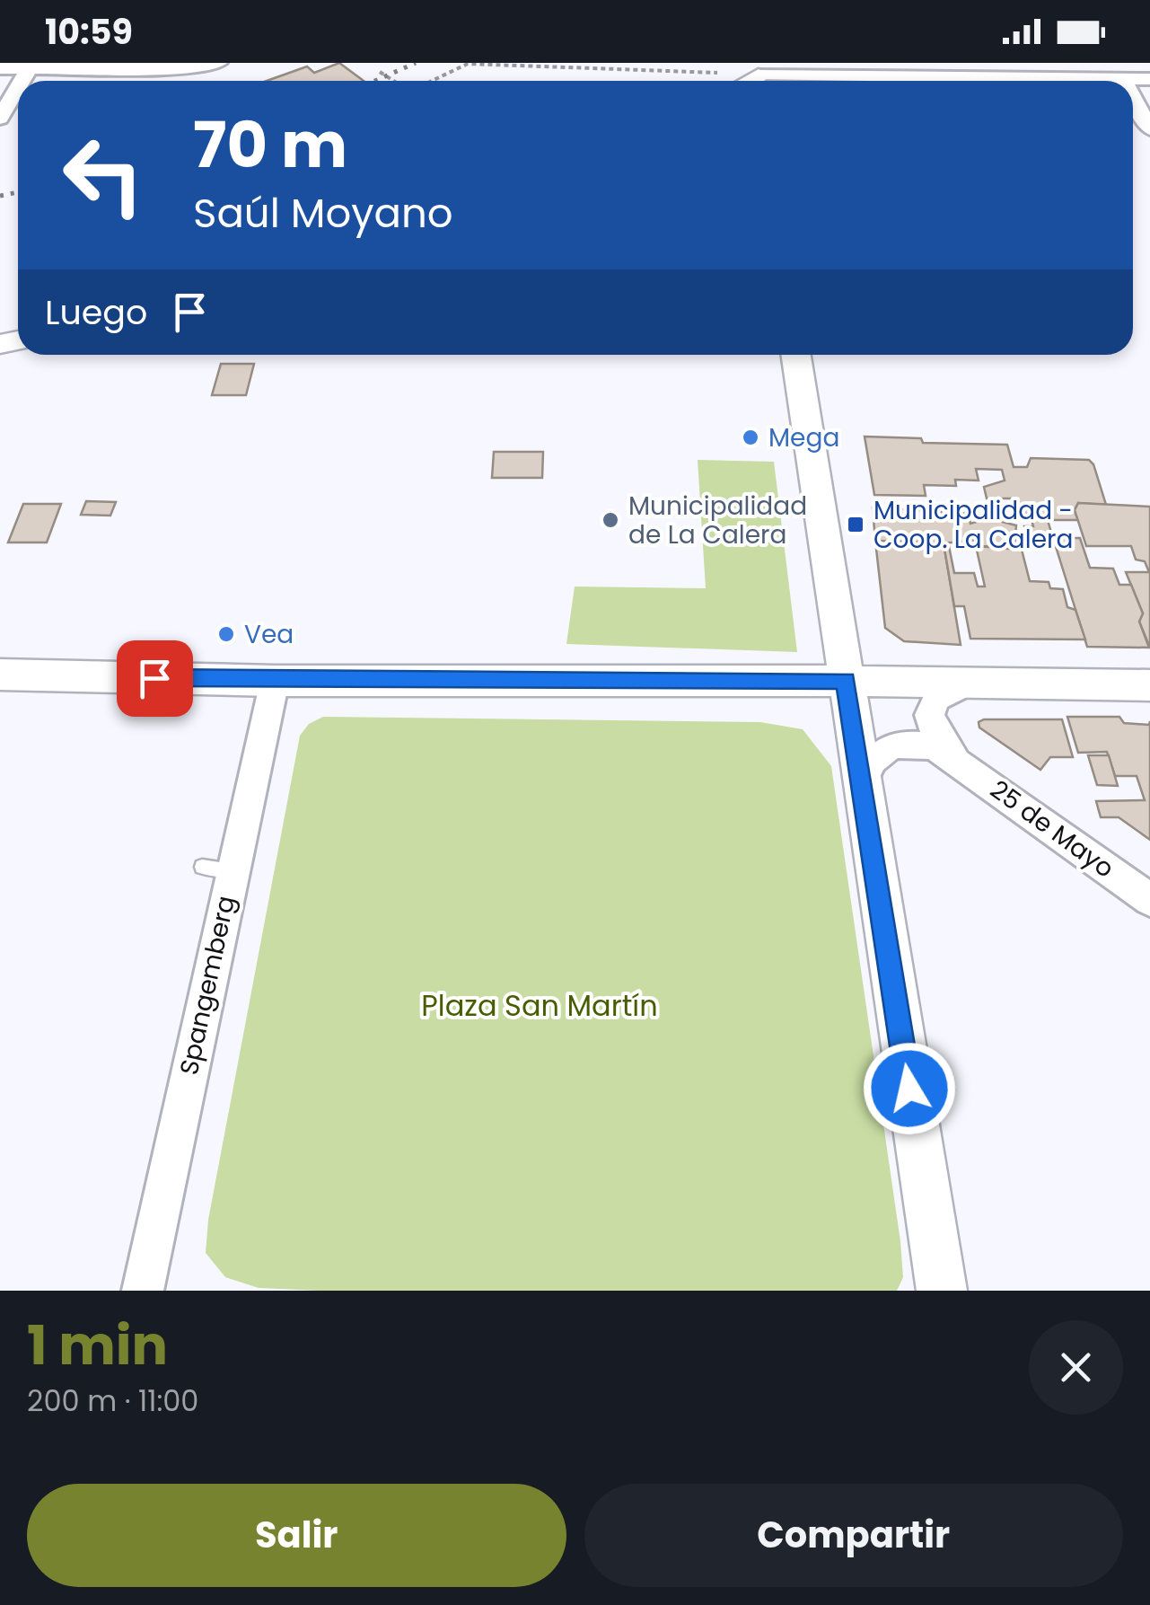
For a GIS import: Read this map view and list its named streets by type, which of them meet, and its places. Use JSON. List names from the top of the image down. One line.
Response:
{"streets":{"street":["25 de Mayo","Spangemberg"]},"parks":["Plaza San Martín"],"places":{"other":["Mega","Municipalidad de La Calera","Vea"],"transit":["Municipalidad - Coop. La Calera"]},"page":{"status":"10:59","turn":["70 m","Saúl Moyano"],"then":"Luego","heading":["1 min","200 m · 11:00"],"buttons":["Salir","Compartir"]}}
